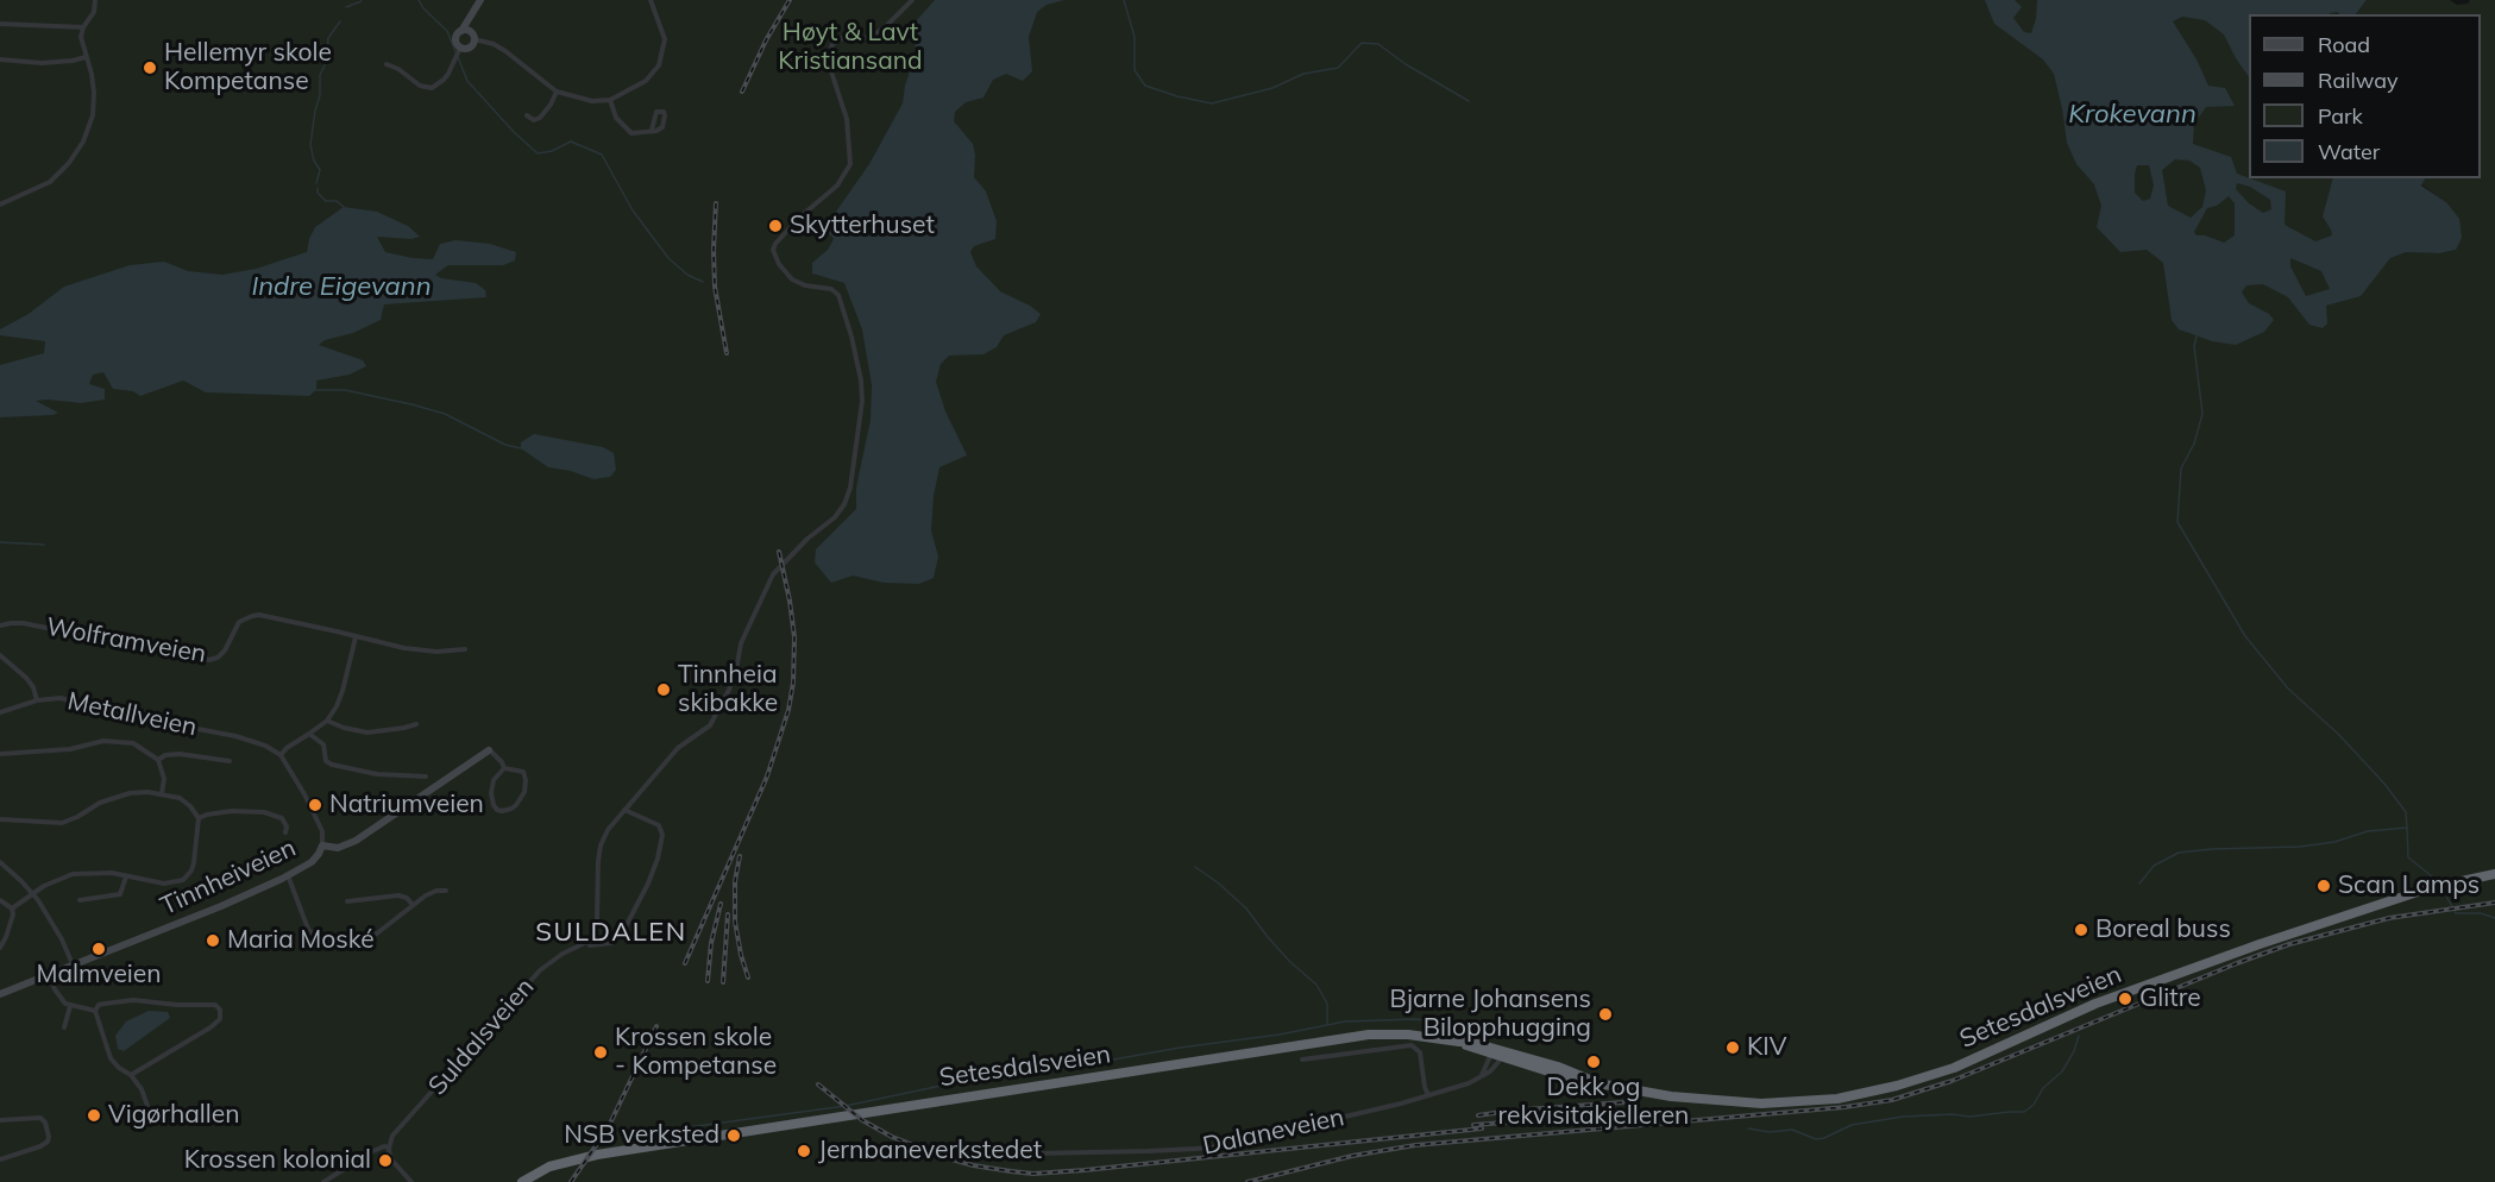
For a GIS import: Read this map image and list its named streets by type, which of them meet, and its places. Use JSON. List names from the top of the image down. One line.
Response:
{"streets":{"highway":["Setesdalsveien"],"street":["Wolframveien","Metallveien","Tinnheiveien","Suldalsveien","Dalaneveien"]},"crossings":[["Setesdalsveien","Dalaneveien"]],"districts":["SULDALEN"],"water":["Krokevann","Indre Eigevann"],"parks":["Høyt & Lavt Kristiansand"],"places":["Hellemyr skole Kompetanse","Skytterhuset","Tinnheia skibakke","Natriumveien","Scan Lamps","Boreal buss","Maria Moské","Malmveien","Glitre","Bjarne Johansens Bilopphugging","KIV","Krossen skole - Kompetanse","Dekk og rekvisitakjelleren","Vigørhallen","NSB verksted","Jernbaneverkstedet","Krossen kolonial"],"legend":["Road","Railway","Park","Water"]}
